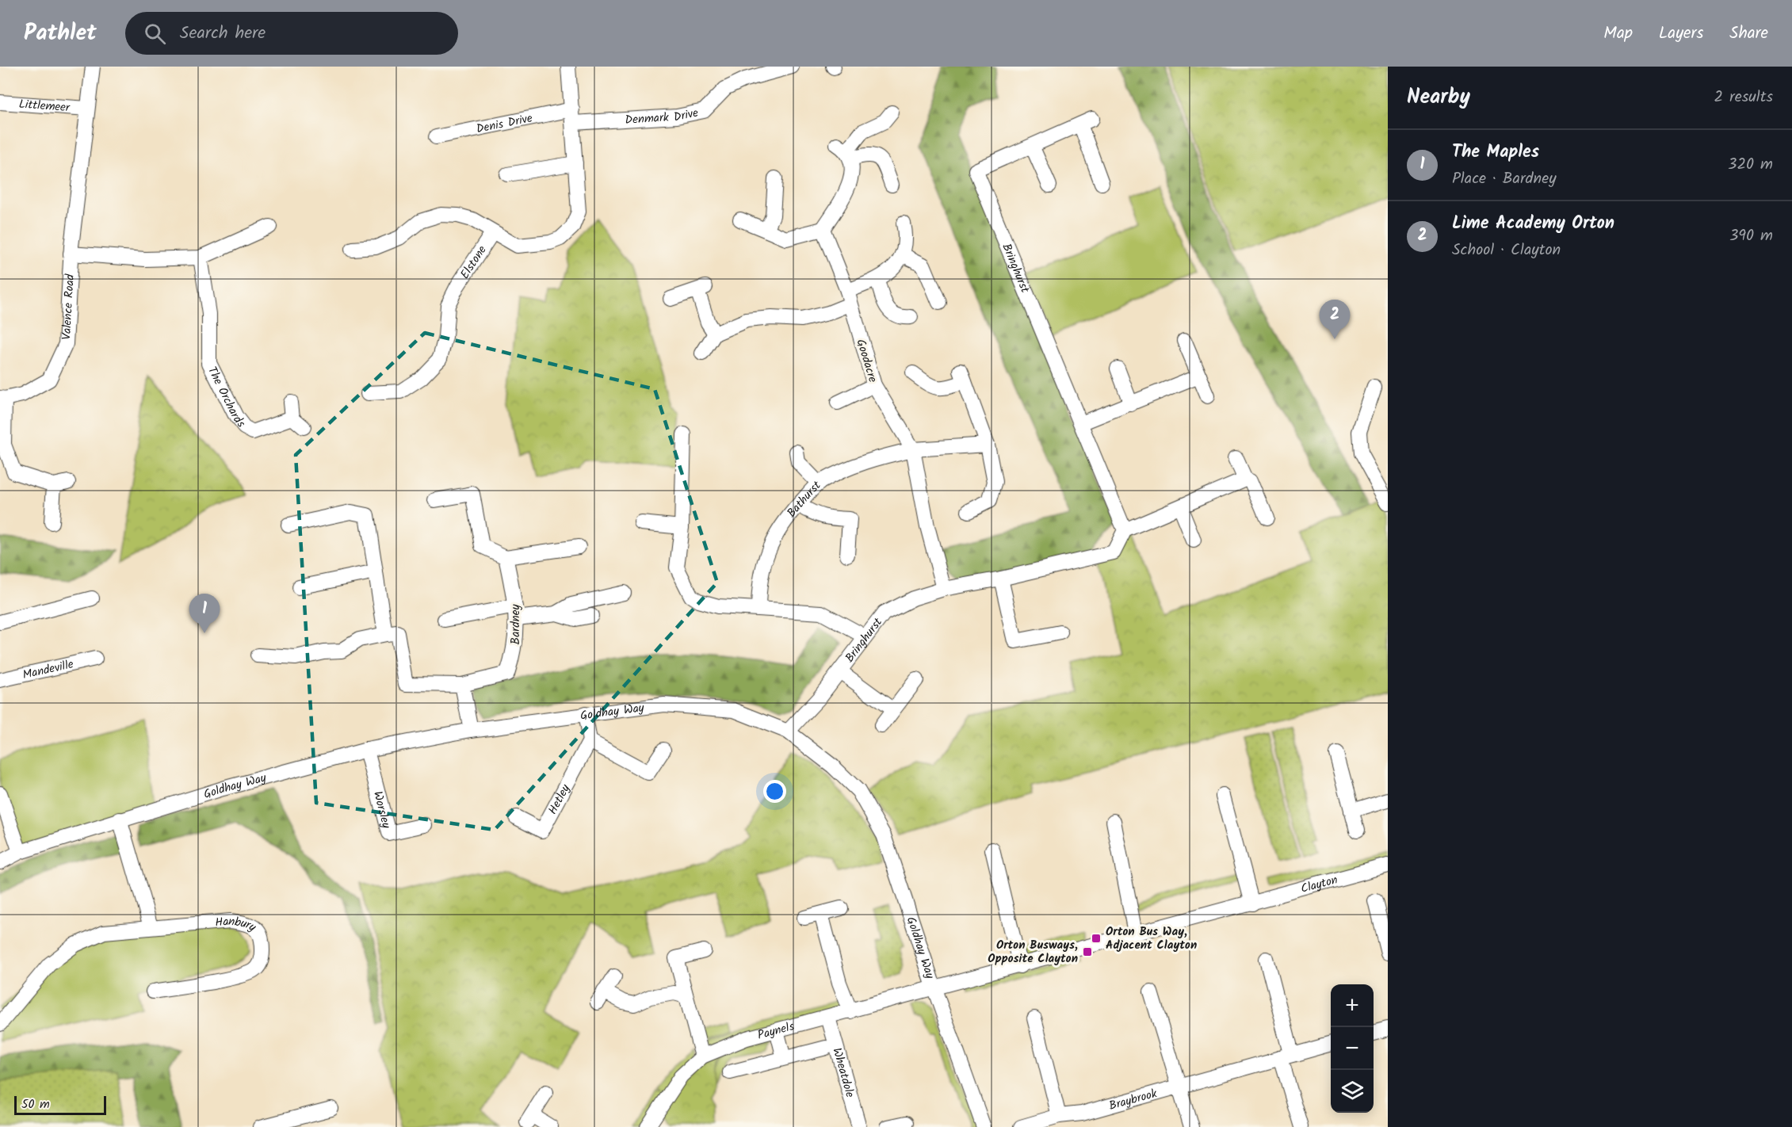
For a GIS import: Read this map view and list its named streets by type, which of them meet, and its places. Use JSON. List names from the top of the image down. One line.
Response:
{"streets":{"street":["Littlemeer","Denmark Drive","Denis Drive","Elstone","Bringhurst","Valence Road","Goodacre","The Orchards","Bathurst","Bardney","Mandeville","Goldhay Way","Hetley","Worsley","Clayton","Hanbury","Paynels","Wheatdole","Braybrook"]},"crossings":[["Littlemeer","Valence Road"],["Denmark Drive","Denis Drive"],["Bringhurst","Goodacre"],["Bringhurst","Goldhay Way"],["Goodacre","Bathurst"],["Goldhay Way","Worsley"],["Goldhay Way","Clayton"],["Goldhay Way","Paynels"],["Clayton","Paynels"],["Paynels","Wheatdole"]],"places":{"transit":["Orton Bus Way, Adjacent Clayton","Orton Busways, Opposite Clayton"]},"scale_bar":"50 m","page":{"header":"Pathlet","search":"Search here","nav":["Map","Layers","Share"],"heading":["Nearby","2 results"],"list":[{"mark":"1","name":"The Maples","note":"Place · Bardney","value":"320 m"},{"mark":"2","name":"Lime Academy Orton","note":"School · Clayton","value":"390 m"}],"pins":["2","1"],"map_buttons":["+","−"],"scale":"50 m"}}
